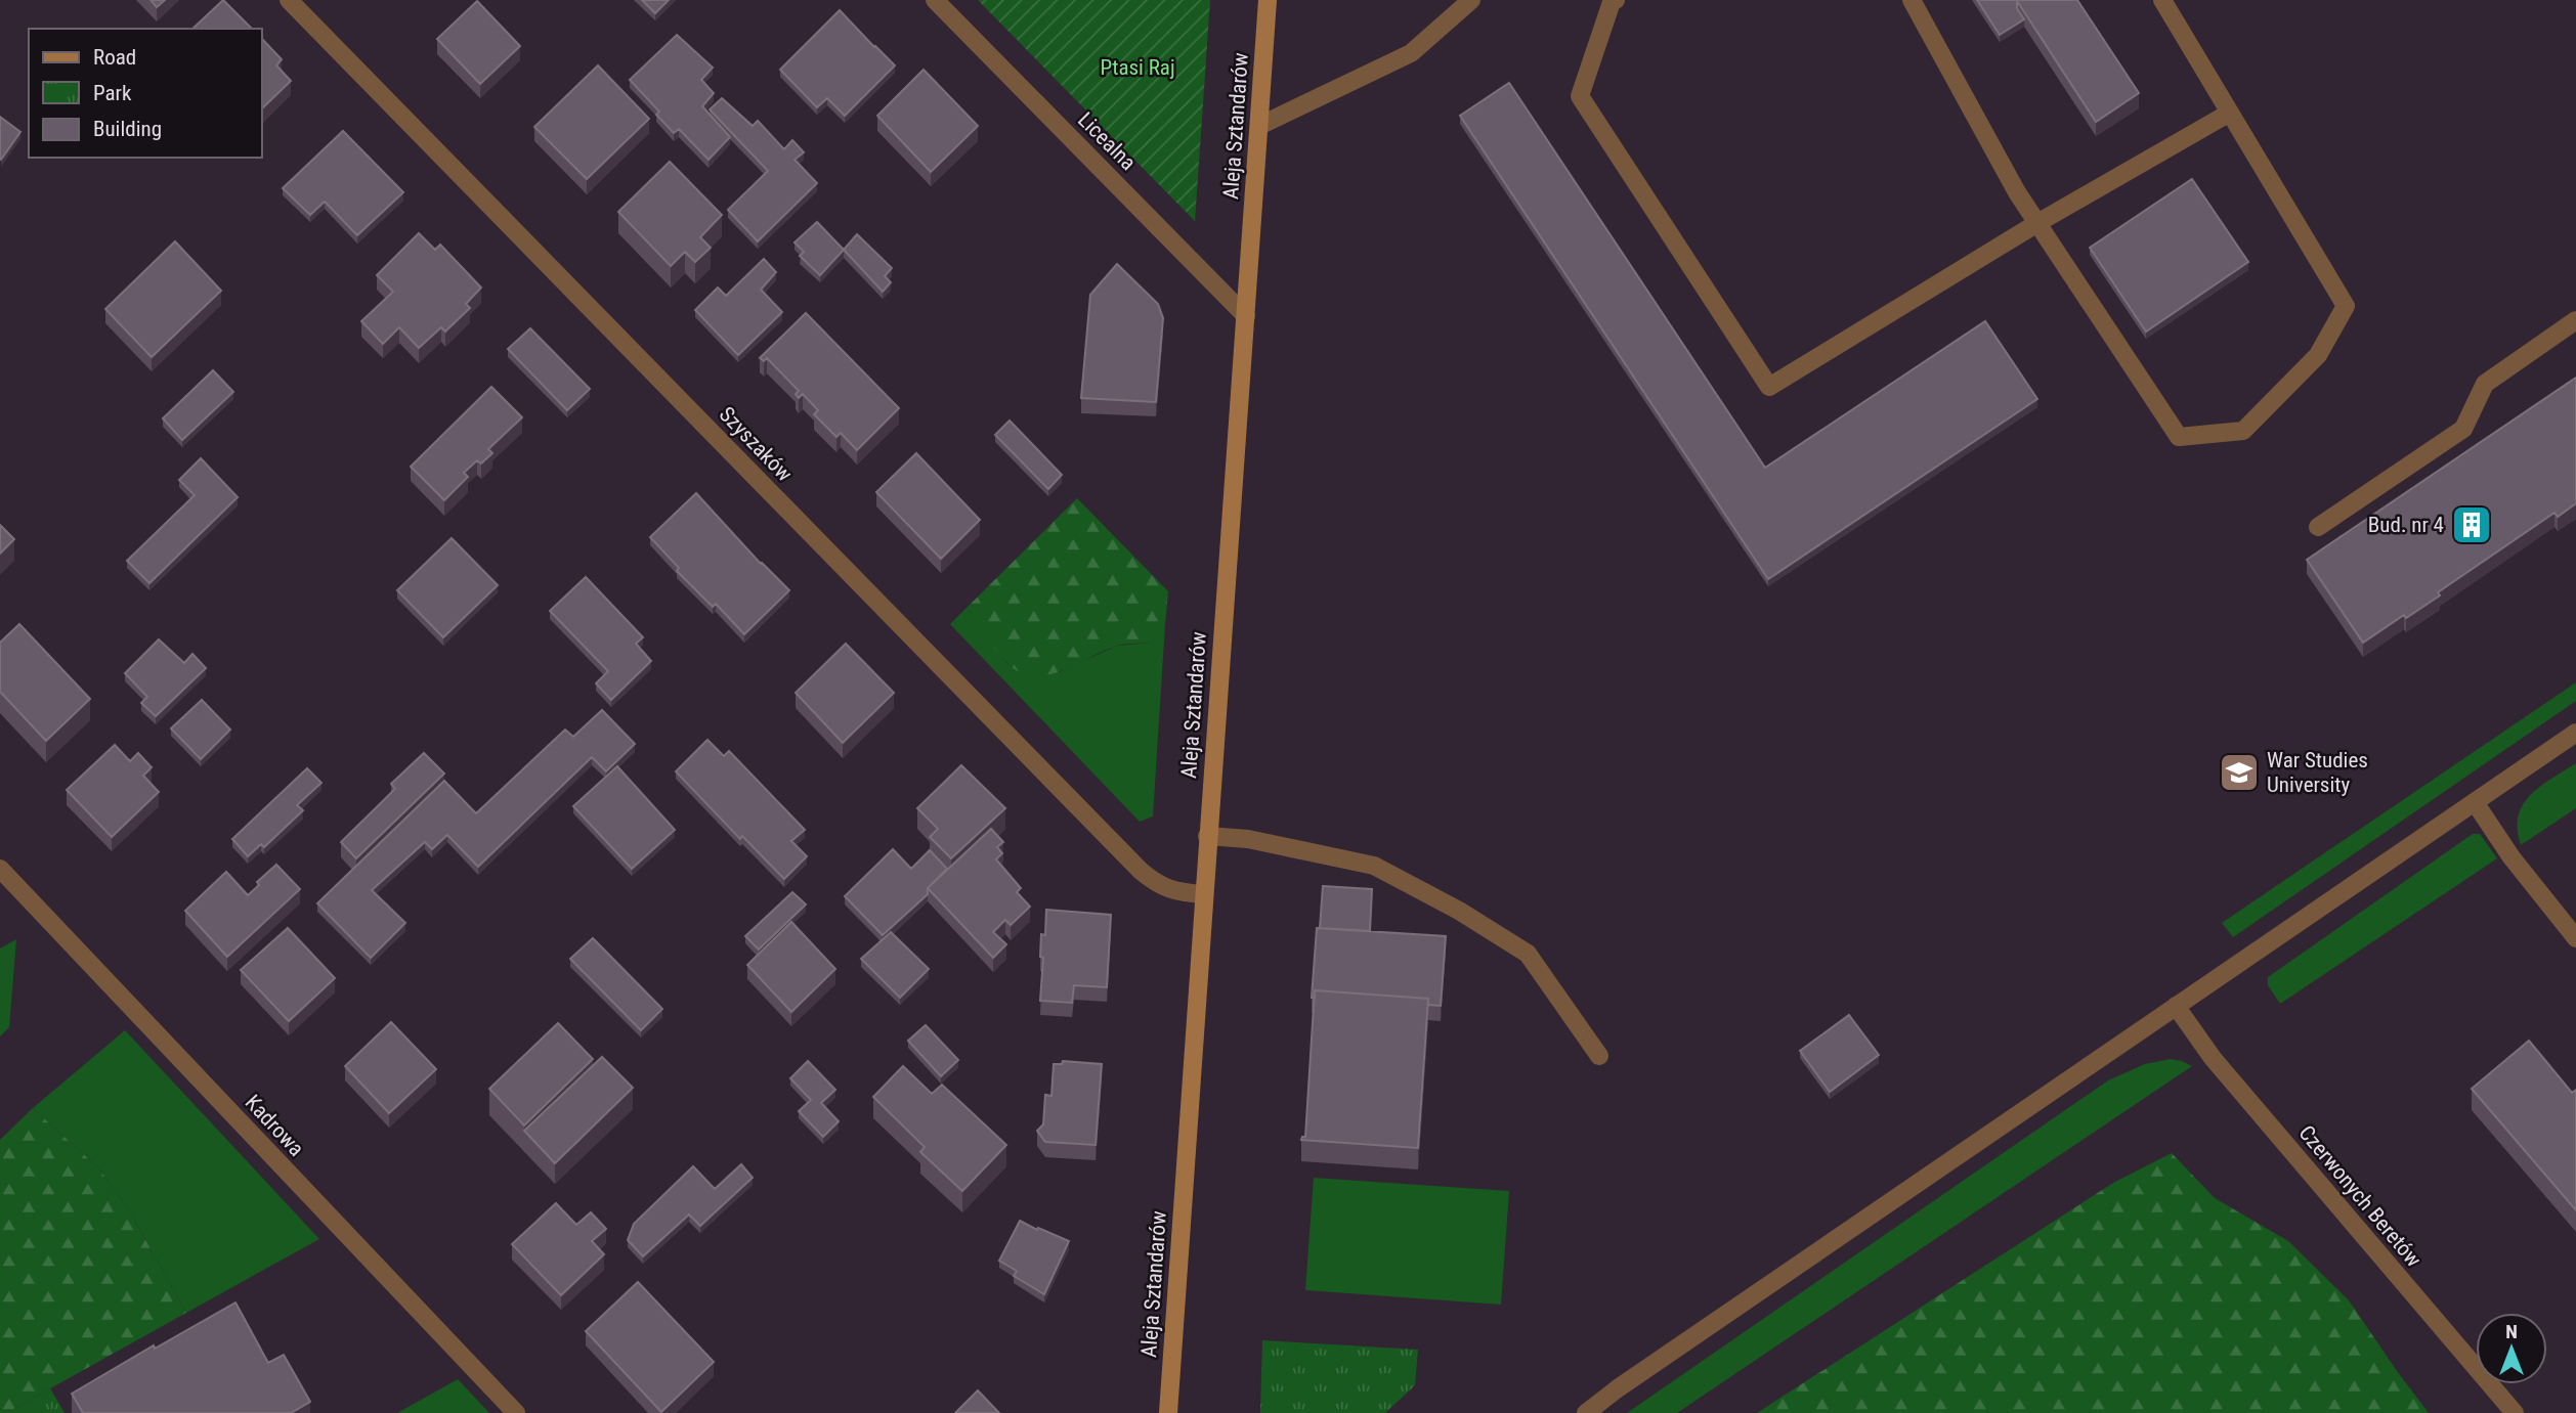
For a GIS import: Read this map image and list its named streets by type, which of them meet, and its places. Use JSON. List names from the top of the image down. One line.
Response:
{"streets":{"street":["Aleja Sztandarów","Licealna","Szyszaków","Kadrowa","Czerwonych Beretów"]},"crossings":[["Aleja Sztandarów","Licealna"],["Aleja Sztandarów","Szyszaków"]],"parks":["Ptasi Raj"],"places":{"building":["Bud. nr 4"],"school or university":["War Studies University"]},"legend":["Road","Park","Building"],"north":"top"}
